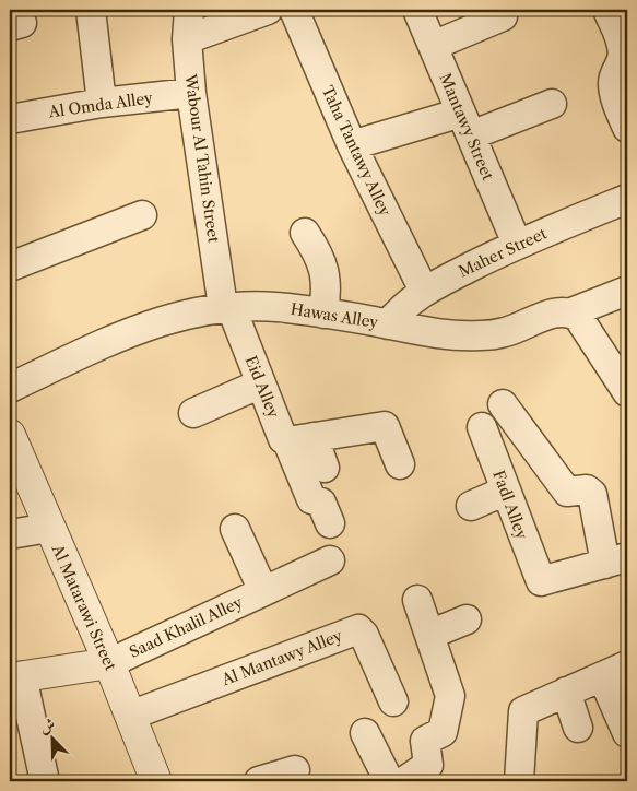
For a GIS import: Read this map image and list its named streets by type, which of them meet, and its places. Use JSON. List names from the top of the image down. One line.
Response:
{"streets":{"street":["Al Omda Alley","Mantawy Street","Taha Tantawy Alley","Wabour Al Tahin Street","Maher Street","Hawas Alley","Eid Alley","Fadl Alley","Al Matarawi Street","Saad Khalil Alley","Al Mantawy Alley"]},"crossings":[["Al Omda Alley","Wabour Al Tahin Street"],["Mantawy Street","Maher Street"],["Taha Tantawy Alley","Maher Street"],["Wabour Al Tahin Street","Hawas Alley"],["Wabour Al Tahin Street","Eid Alley"],["Maher Street","Hawas Alley"],["Hawas Alley","Eid Alley"],["Al Matarawi Street","Saad Khalil Alley"],["Al Matarawi Street","Al Mantawy Alley"]],"north":"top left"}
